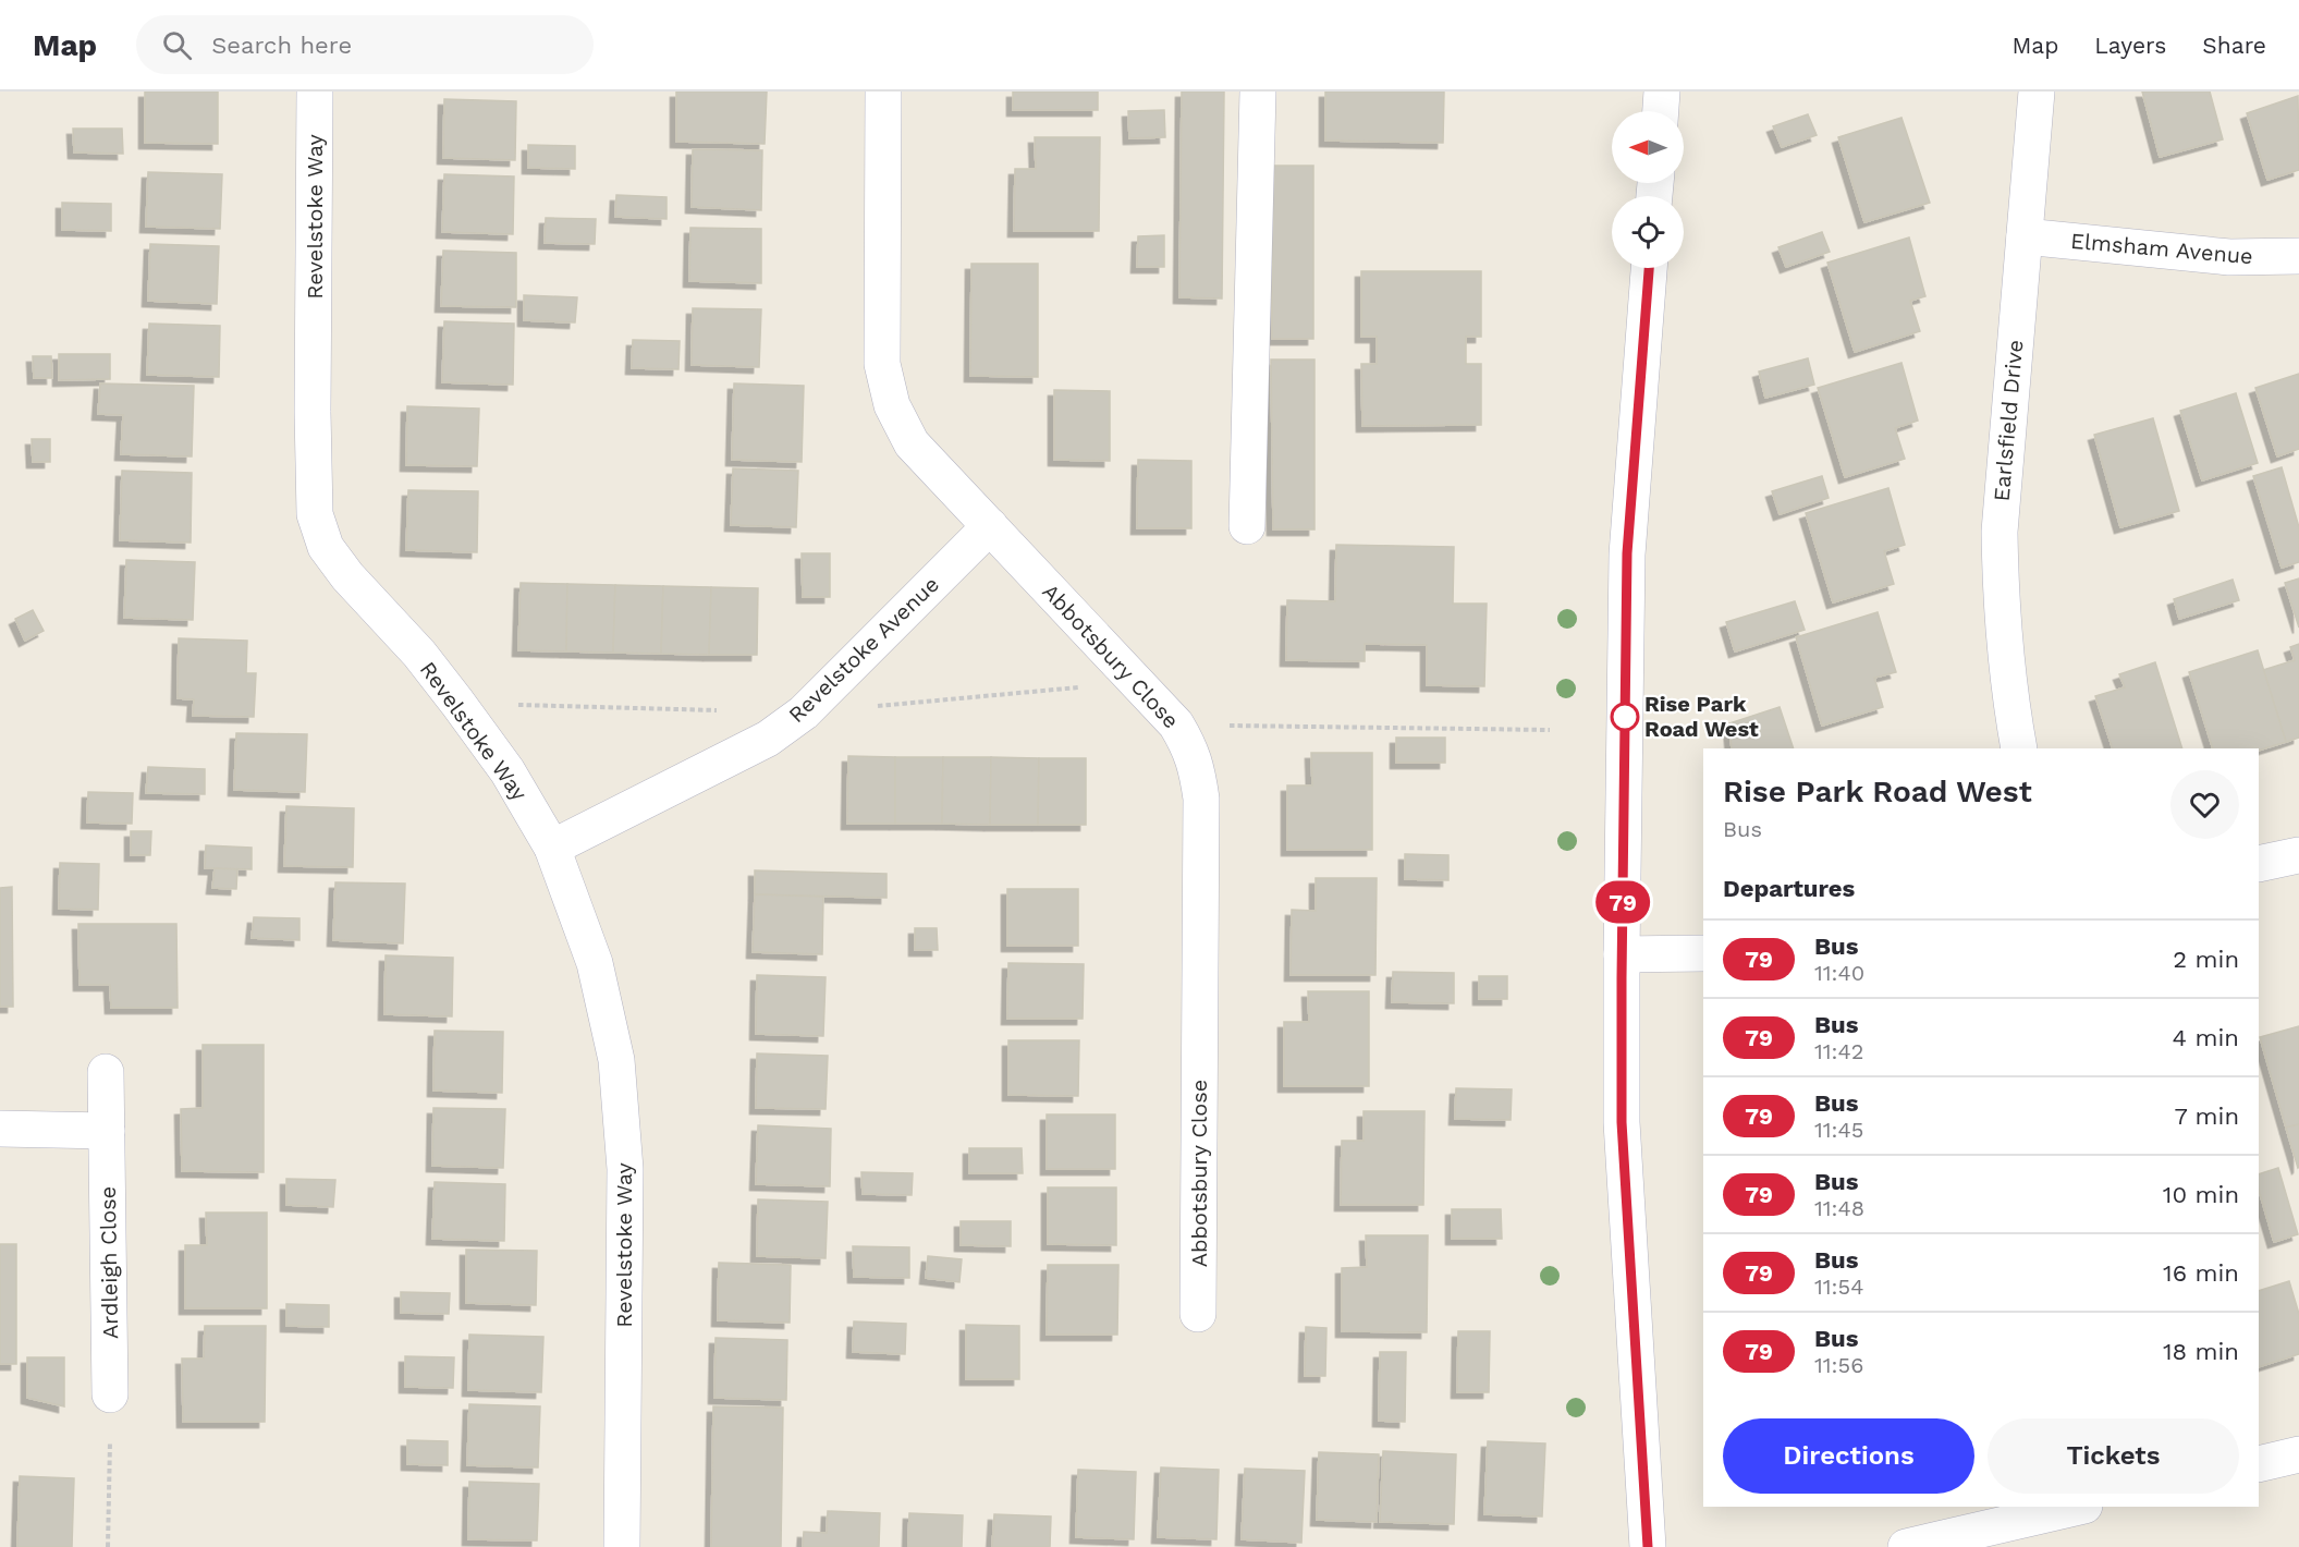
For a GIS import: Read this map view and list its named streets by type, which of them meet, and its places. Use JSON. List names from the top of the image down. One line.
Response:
{"streets":{"street":["Revelstoke Way","Elmsham Avenue","Earlsfield Drive","Revelstoke Avenue","Abbotsbury Close","Ardleigh Close"]},"crossings":[["Revelstoke Way","Revelstoke Avenue"],["Elmsham Avenue","Earlsfield Drive"],["Revelstoke Avenue","Abbotsbury Close"]],"places":["Rise Park Road West"],"lines":["bus line 79"],"north":"left","page":{"header":"Map","search":"Search here","nav":["Map","Layers","Share"],"on_map":"79","heading":[["Rise Park Road West","Bus"],"Departures"],"list":[{"mark":"79","name":"Bus","note":"11:40","value":"2 min"},{"mark":"79","name":"Bus","note":"11:42","value":"4 min"},{"mark":"79","name":"Bus","note":"11:45","value":"7 min"},{"mark":"79","name":"Bus","note":"11:48","value":"10 min"},{"mark":"79","name":"Bus","note":"11:54","value":"16 min"},{"mark":"79","name":"Bus","note":"11:56","value":"18 min"}],"buttons":["Directions","Tickets"]}}
